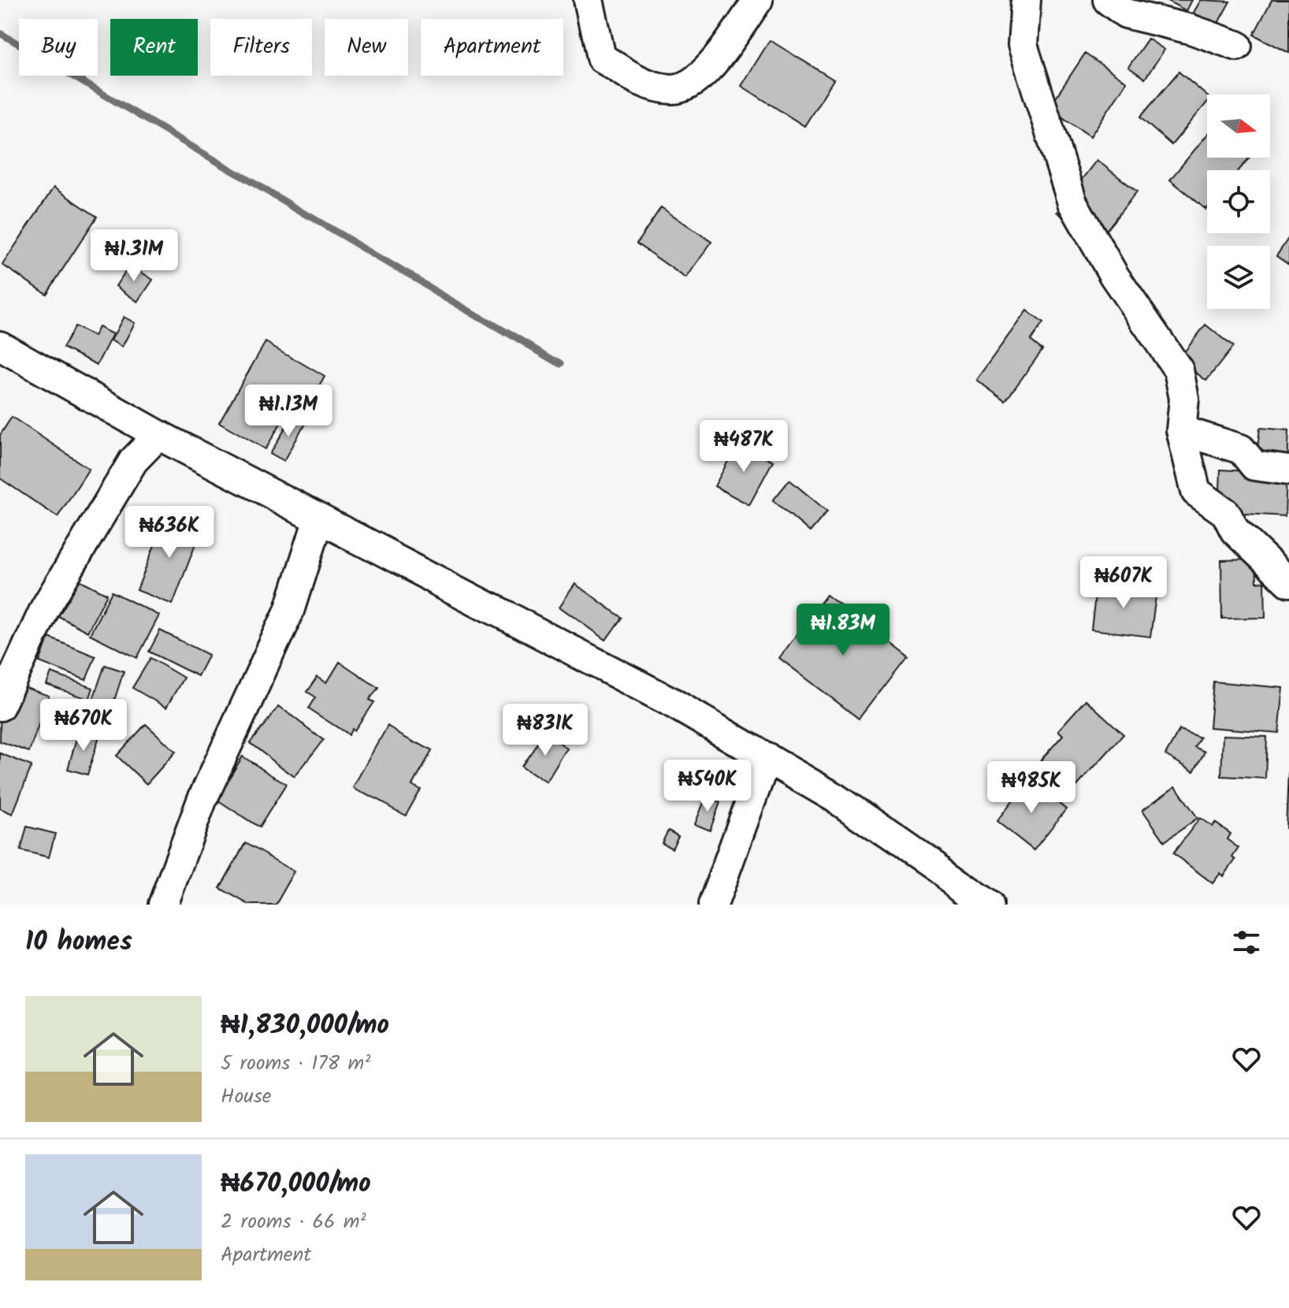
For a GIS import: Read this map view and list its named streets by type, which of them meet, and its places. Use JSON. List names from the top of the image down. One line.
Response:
{"north":"right","page":{"chip":["Buy","Rent","Filters","New","Apartment"],"price":["₦1.31M","₦1.13M","₦487K","₦636K","₦607K","₦1.83M","₦670K","₦831K","₦540K","₦985K"],"heading":"10 homes","list":[{"name":"₦1,830,000/mo","note":"5 rooms · 178 m² · House"},{"name":"₦670,000/mo","note":"2 rooms · 66 m² · Apartment"}]}}
